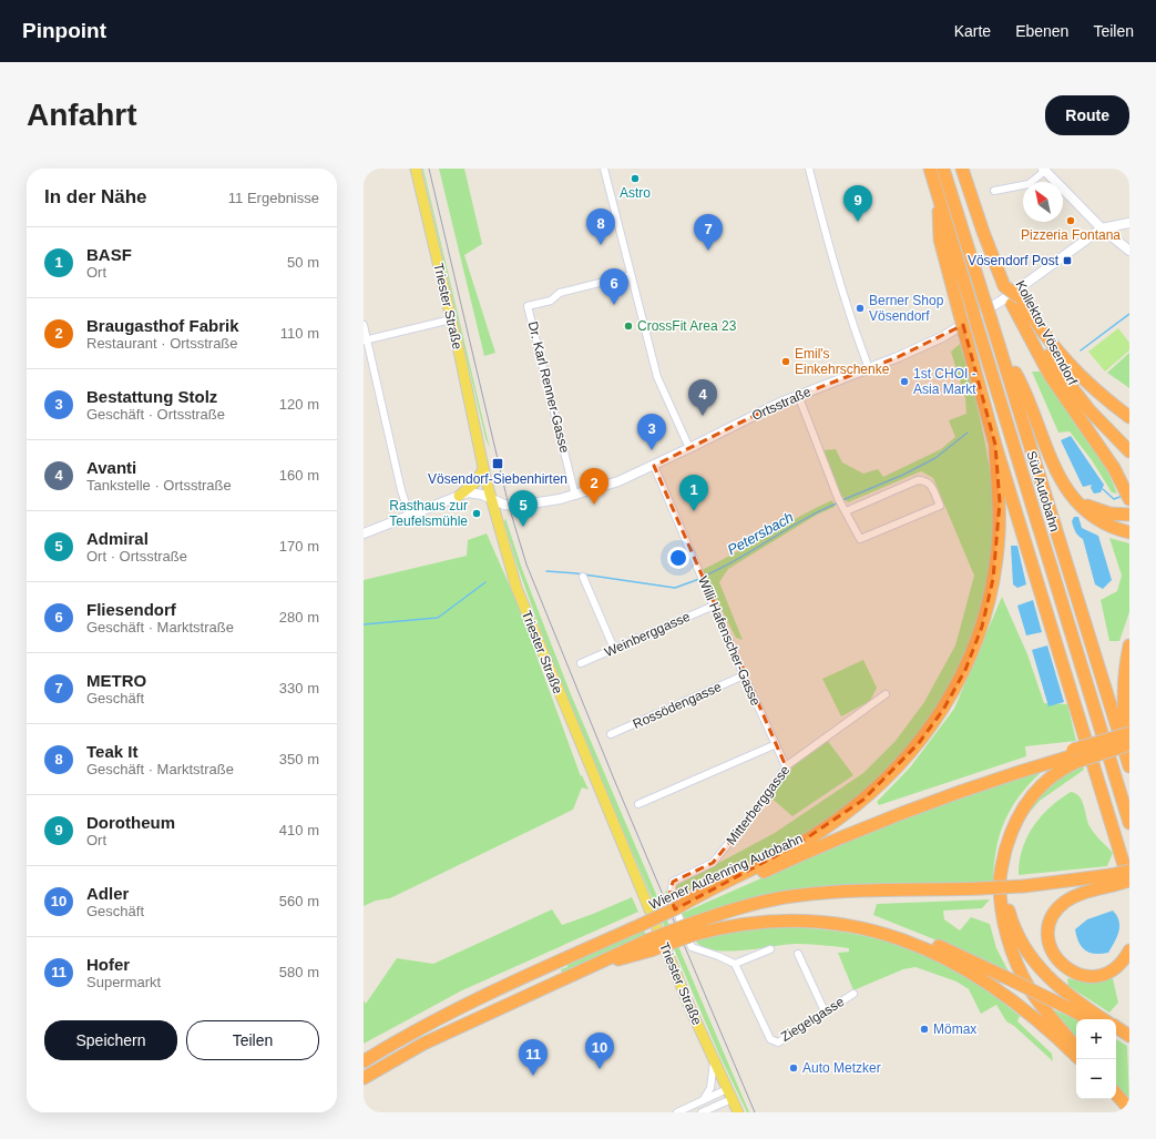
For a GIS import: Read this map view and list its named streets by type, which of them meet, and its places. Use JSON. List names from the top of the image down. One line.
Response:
{"streets":{"highway":["Kollektor Vösendorf","Süd Autobahn","Wiener Außenring Autobahn"],"main road":["Triester Straße","Ortsstraße"],"street":["Dr. Karl Renner-Gasse","Weinberggasse","Willi Hafenscher-Gasse","Rossödengasse","Mitterberggasse","Ziegelgasse"]},"crossings":[["Triester Straße","Ortsstraße"],["Dr. Karl Renner-Gasse","Ortsstraße"],["Ortsstraße","Willi Hafenscher-Gasse"],["Weinberggasse","Willi Hafenscher-Gasse"],["Willi Hafenscher-Gasse","Rossödengasse"],["Willi Hafenscher-Gasse","Mitterberggasse"],["Mitterberggasse","Ziegelgasse"]],"water":["Petersbach"],"places":{"other":["Astro","Pizzeria Fontana","Berner Shop Vösendorf","CrossFit Area 23","Emil's Einkehrschenke","1st CHOI - Asia Markt","Rasthaus zur Teufelsmühle","Mömax","Auto Metzker"],"transit":["Vösendorf Post","Vösendorf-Siebenhirten"]},"north":"top left","page":{"header":"Pinpoint","nav":["Karte","Ebenen","Teilen"],"buttons":["Route",["Speichern","Teilen"]],"title":"Anfahrt","heading":["In der Nähe","11 Ergebnisse"],"pins":["9","8","7","6","4","3","2","1","5","10","11"],"list":[{"mark":"1","name":"BASF","note":"Ort","value":"50 m"},{"mark":"2","name":"Braugasthof Fabrik","note":"Restaurant · Ortsstraße","value":"110 m"},{"mark":"3","name":"Bestattung Stolz","note":"Geschäft · Ortsstraße","value":"120 m"},{"mark":"4","name":"Avanti","note":"Tankstelle · Ortsstraße","value":"160 m"},{"mark":"5","name":"Admiral","note":"Ort · Ortsstraße","value":"170 m"},{"mark":"6","name":"Fliesendorf","note":"Geschäft · Marktstraße","value":"280 m"},{"mark":"7","name":"METRO","note":"Geschäft","value":"330 m"},{"mark":"8","name":"Teak It","note":"Geschäft · Marktstraße","value":"350 m"},{"mark":"9","name":"Dorotheum","note":"Ort","value":"410 m"},{"mark":"10","name":"Adler","note":"Geschäft","value":"560 m"},{"mark":"11","name":"Hofer","note":"Supermarkt","value":"580 m"}],"map_buttons":["+","−"]}}
